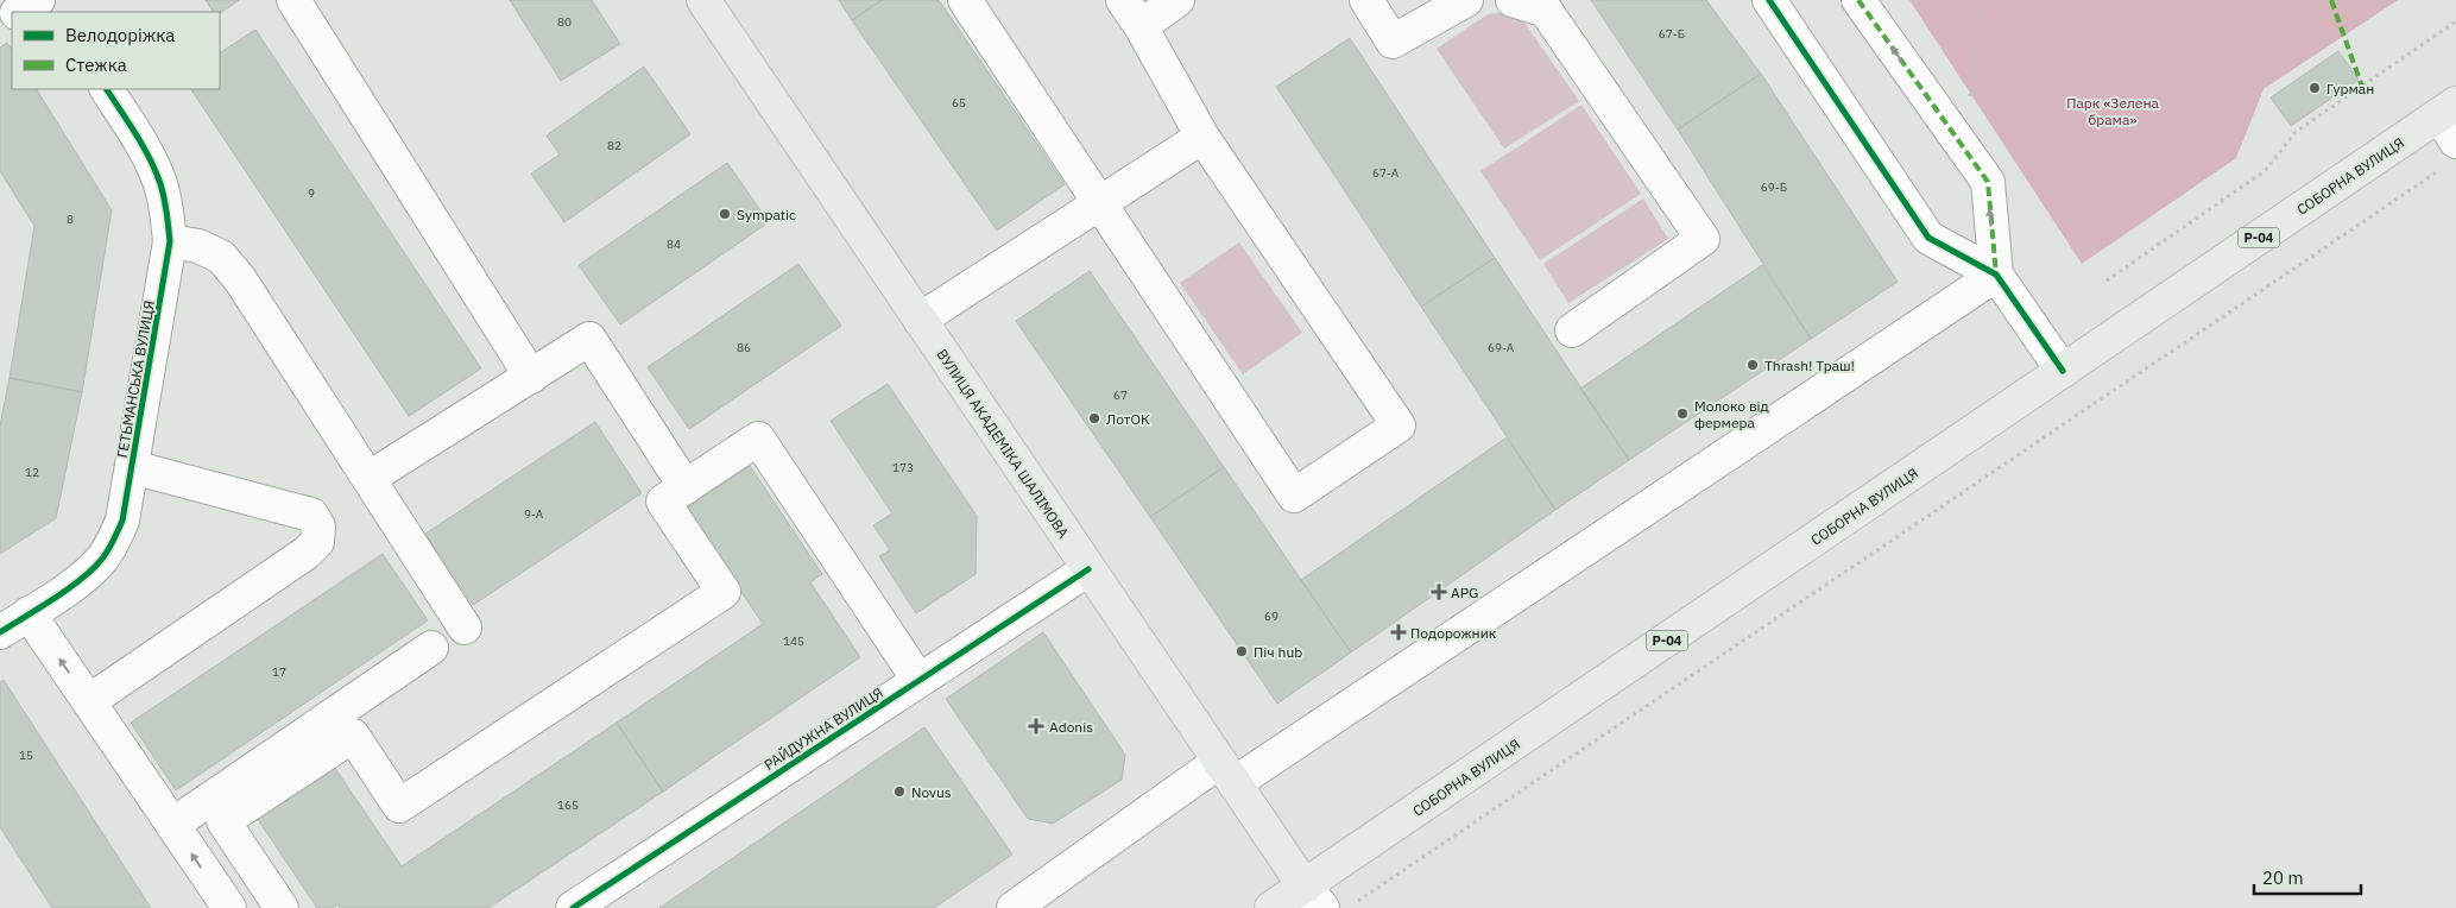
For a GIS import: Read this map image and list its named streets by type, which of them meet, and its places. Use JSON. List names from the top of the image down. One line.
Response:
{"streets":{"main road":["СОБОРНА ВУЛИЦЯ","Р-04","ВУЛИЦЯ АКАДЕМІКА ШАЛІМОВА"],"street":["ГЕТЬМАНСЬКА ВУЛИЦЯ","РАЙДУЖНА ВУЛИЦЯ"]},"crossings":[["СОБОРНА ВУЛИЦЯ","ВУЛИЦЯ АКАДЕМІКА ШАЛІМОВА"],["ВУЛИЦЯ АКАДЕМІКА ШАЛІМОВА","РАЙДУЖНА ВУЛИЦЯ"]],"parks":["Парк «Зелена брама»"],"places":{"other":["Гурман","Sympatic","Thrash! Траш!","Молоко від фермера","ЛотОК","Піч hub","Novus"],"health":["APG","Подорожник","Adonis"]},"house_numbers":["80","67-Б","65","82","67-А","69-Б","9","8","84","86","69-А","67","173","12","9-А","69","145","17","15","165"],"legend":["Велодоріжка","Стежка"],"scale_bar":"20 m"}
